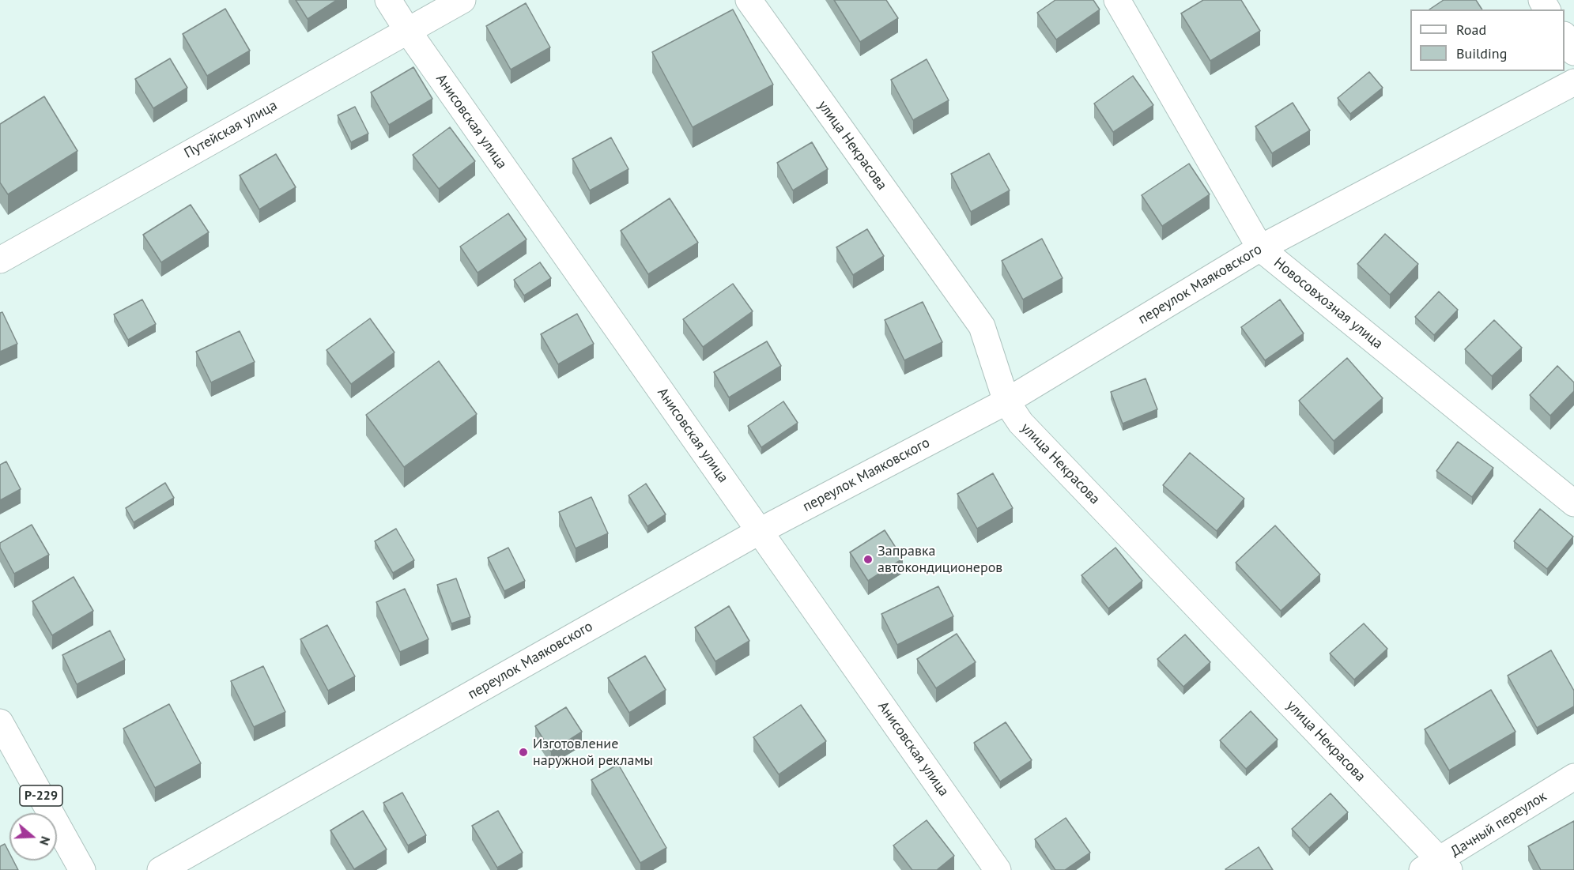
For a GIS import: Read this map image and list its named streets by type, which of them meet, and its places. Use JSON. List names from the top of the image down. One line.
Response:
{"streets":{"street":["Анисовская улица","Путейская улица","улица Некрасова","переулок Маяковского","Новосовхозная улица","Р-229","Дачный переулок"]},"crossings":[["Анисовская улица","Путейская улица"],["Анисовская улица","переулок Маяковского"],["улица Некрасова","переулок Маяковского"],["улица Некрасова","Дачный переулок"],["переулок Маяковского","Новосовхозная улица"]],"places":["Заправка автокондиционеров","Изготовление наружной рекламы"],"legend":["Road","Building"],"north":"right"}
